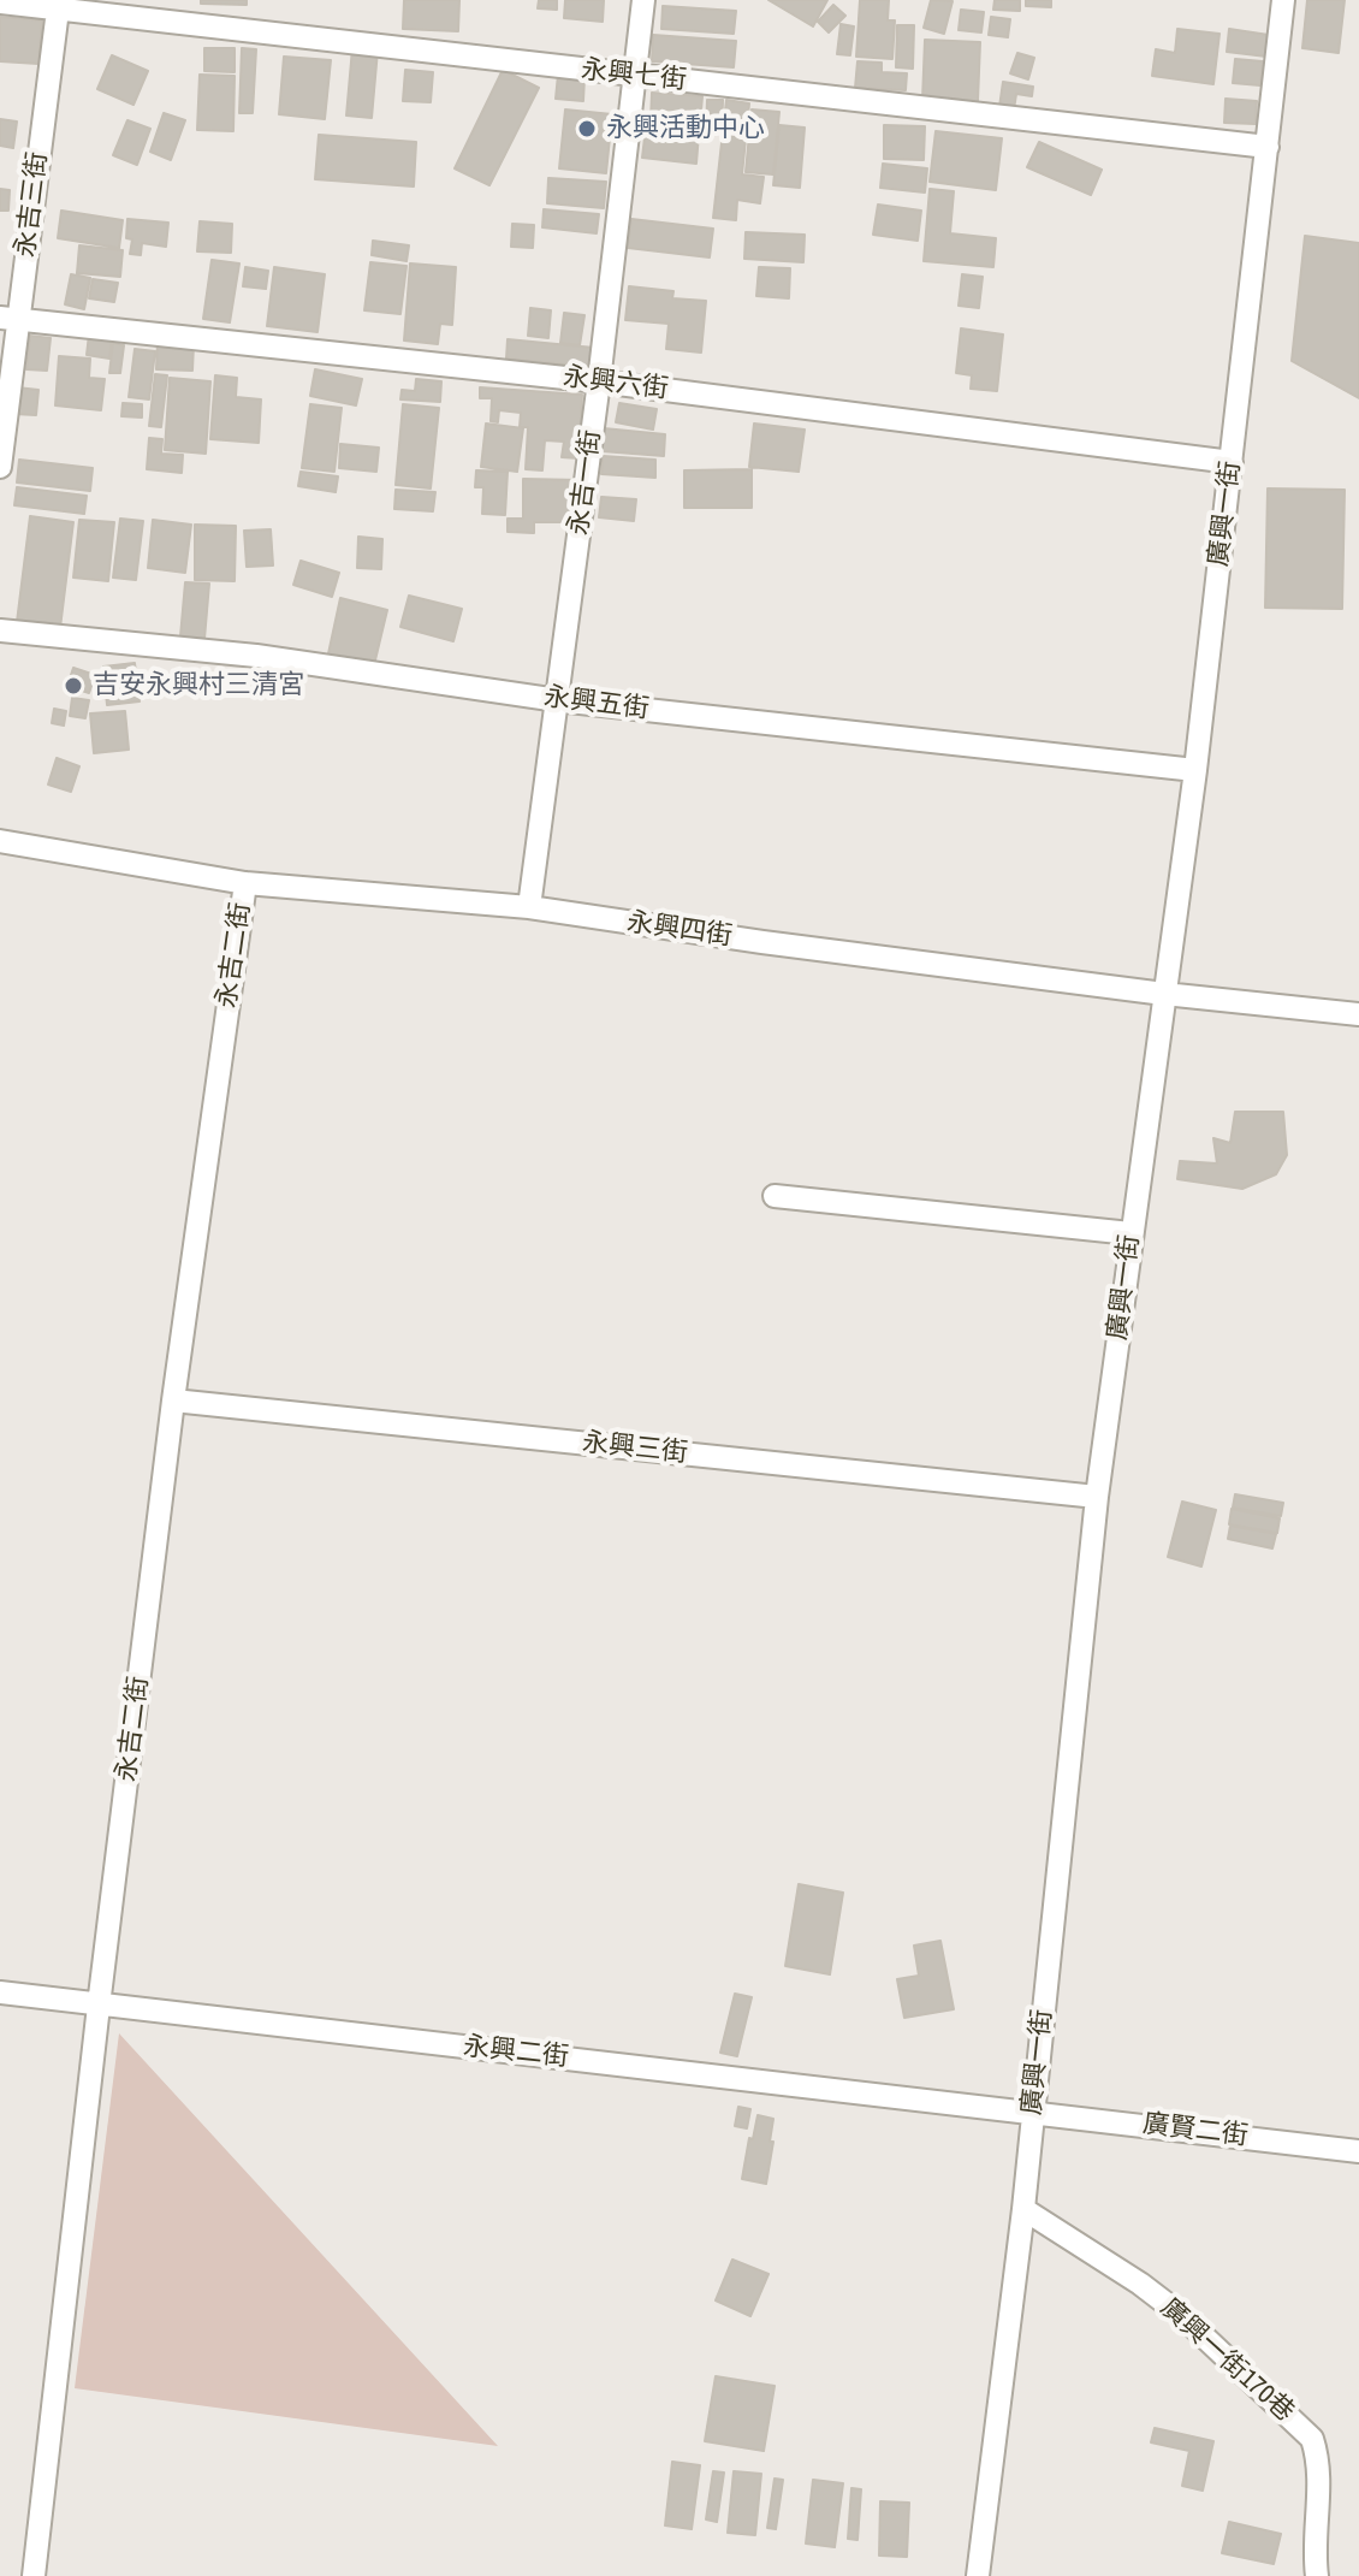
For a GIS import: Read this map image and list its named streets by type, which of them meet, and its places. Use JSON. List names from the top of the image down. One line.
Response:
{"streets":{"street":["永興七街","永吉三街","永興六街","永吉一街","廣興一街","永興五街","永興四街","永吉二街","永興三街","永興二街","廣賢二街","廣興一街170巷"]},"crossings":[["永興七街","永吉三街"],["永興七街","永吉一街"],["永興七街","廣興一街"],["永吉三街","永興六街"],["永興六街","永吉一街"],["永興六街","廣興一街"],["永吉一街","永興五街"],["永吉一街","永興四街"],["廣興一街","永興五街"],["廣興一街","永興四街"],["廣興一街","永興三街"],["廣興一街","永興二街"],["廣興一街","廣賢二街"],["廣興一街","廣興一街170巷"],["永興四街","永吉二街"],["永吉二街","永興三街"],["永吉二街","永興二街"],["永興二街","廣賢二街"]],"places":["永興活動中心","吉安永興村三清宮"]}
